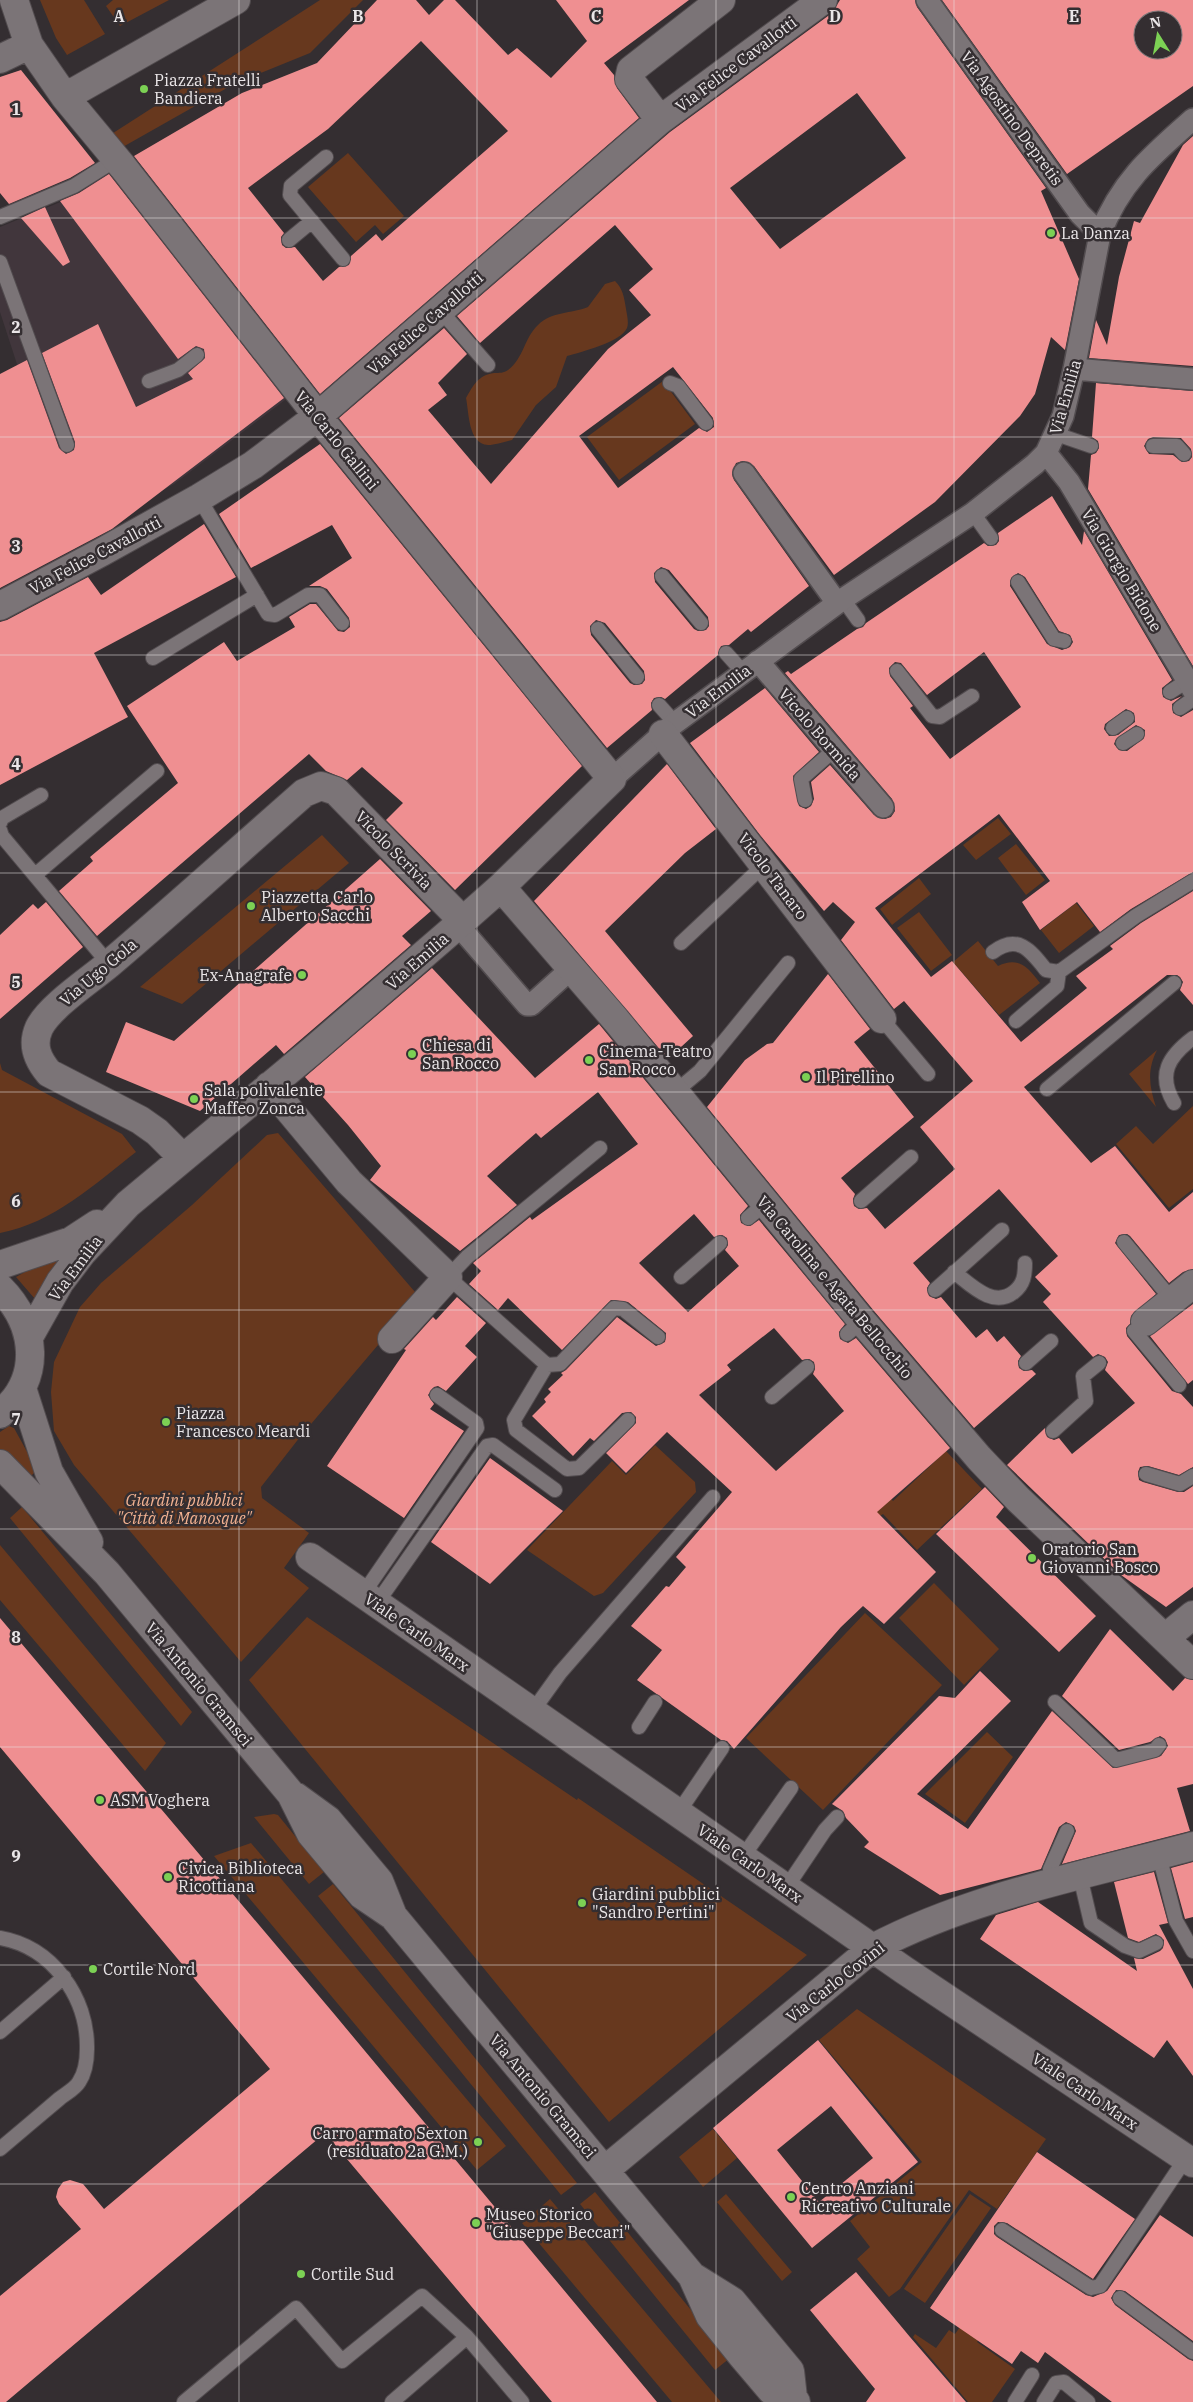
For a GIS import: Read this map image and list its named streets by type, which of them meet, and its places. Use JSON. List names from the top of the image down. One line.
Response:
{"streets":{"street":["Via Felice Cavallotti","Via Agostino Depretis","Via Emilia","Via Carlo Gallini","Via Giorgio Bidone","Vicolo Bormida","Vicolo Scrivia","Vicolo Tanaro","Via Ugo Gola","Via Carolina e Agata Bellocchio","Viale Carlo Marx","Via Antonio Gramsci","Via Carlo Covini"]},"crossings":[["Via Felice Cavallotti","Via Carlo Gallini"],["Via Agostino Depretis","Via Emilia"],["Via Emilia","Via Carlo Gallini"],["Via Emilia","Via Giorgio Bidone"],["Via Emilia","Vicolo Bormida"],["Via Emilia","Vicolo Scrivia"],["Via Emilia","Vicolo Tanaro"],["Via Emilia","Via Ugo Gola"],["Via Emilia","Via Carolina e Agata Bellocchio"],["Vicolo Scrivia","Via Ugo Gola"],["Viale Carlo Marx","Via Carlo Covini"],["Via Antonio Gramsci","Via Carlo Covini"]],"parks":["Giardini pubblici \"Città di Manosque\""],"places":["Piazza Fratelli Bandiera","La Danza","Piazzetta Carlo Alberto Sacchi","Ex-Anagrafe","Chiesa di San Rocco","Cinema-Teatro San Rocco","Il Pirellino","Sala polivalente Maffeo Zonca","Piazza Francesco Meardi","Oratorio San Giovanni Bosco","ASM Voghera","Civica Biblioteca Ricottiana","Giardini pubblici \"Sandro Pertini\"","Cortile Nord","Carro armato Sexton (residuato 2a G.M.)","Centro Anziani Ricreativo Culturale","Museo Storico \"Giuseppe Beccari\"","Cortile Sud"],"north":"top","grid":{"columns":["A","B","C","D","E"],"rows":["1","2","3","4","5","6","7","8","9"]}}
